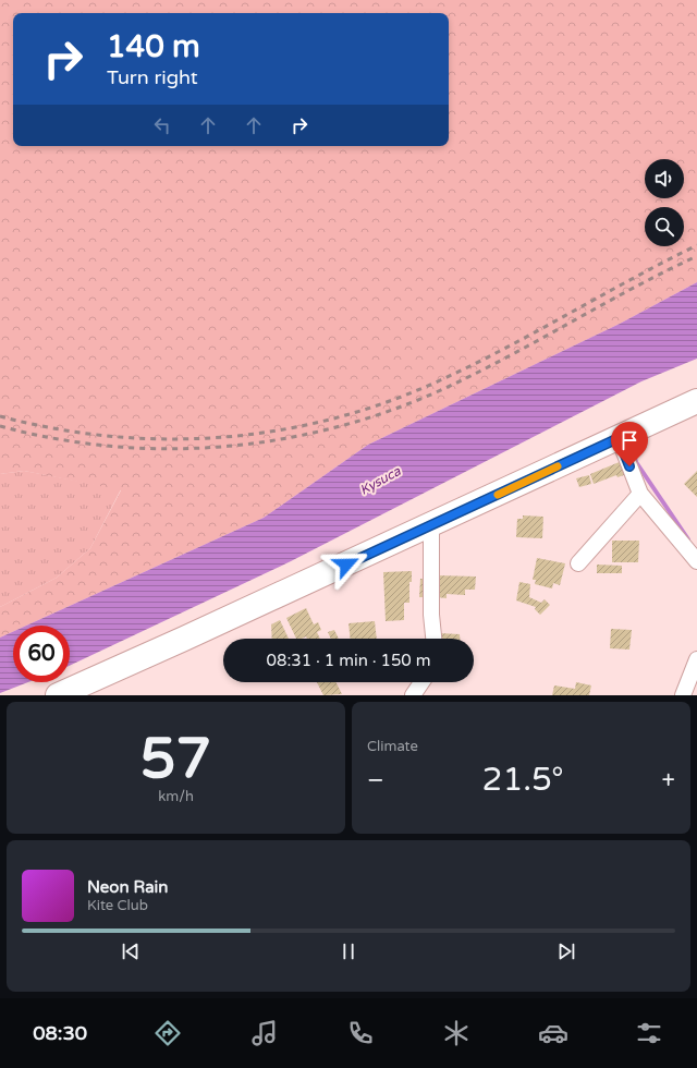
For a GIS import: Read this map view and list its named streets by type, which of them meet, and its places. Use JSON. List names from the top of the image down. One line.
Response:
{"water":["Kysuca"],"page":{"turn":["140 m","Turn right"],"limit":"60","trip":"08:31 · 1 min · 150 m","tile":[["57","km/h"],"Climate"],"heat":["−","21.5°","+"],"song":["Neon Rain","Kite Club"],"tabs":"08:30"}}
